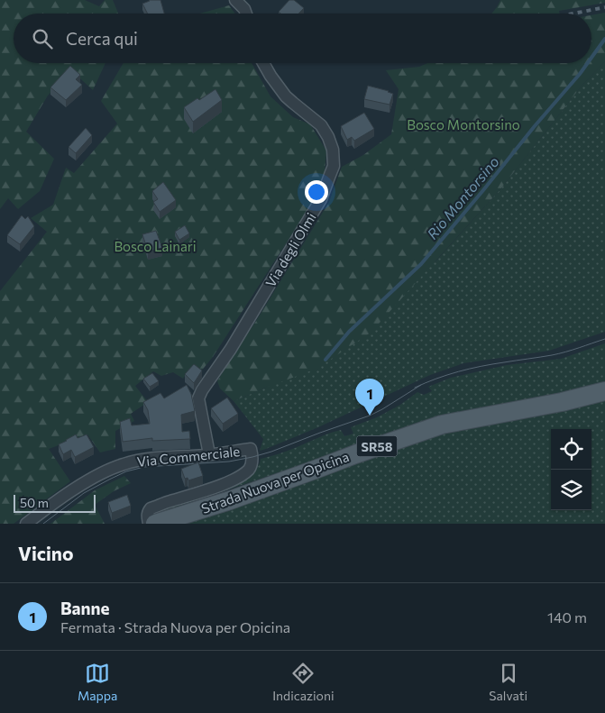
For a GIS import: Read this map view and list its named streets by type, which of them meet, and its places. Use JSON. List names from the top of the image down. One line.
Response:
{"streets":{"main road":["SR58","Strada Nuova per Opicina"],"street":["Via degli Olmi","Via Commerciale"]},"crossings":[["Via degli Olmi","Via Commerciale"]],"water":["Rio Montorsino"],"parks":["Bosco Montorsino","Bosco Lainari"],"scale_bar":"50 m","page":{"search":"Cerca qui","pins":"1","scale":"50 m","heading":"Vicino","list":[{"mark":"1","name":"Banne","note":"Fermata · Strada Nuova per Opicina","value":"140 m"}],"nav":["Mappa","Indicazioni","Salvati"]}}
